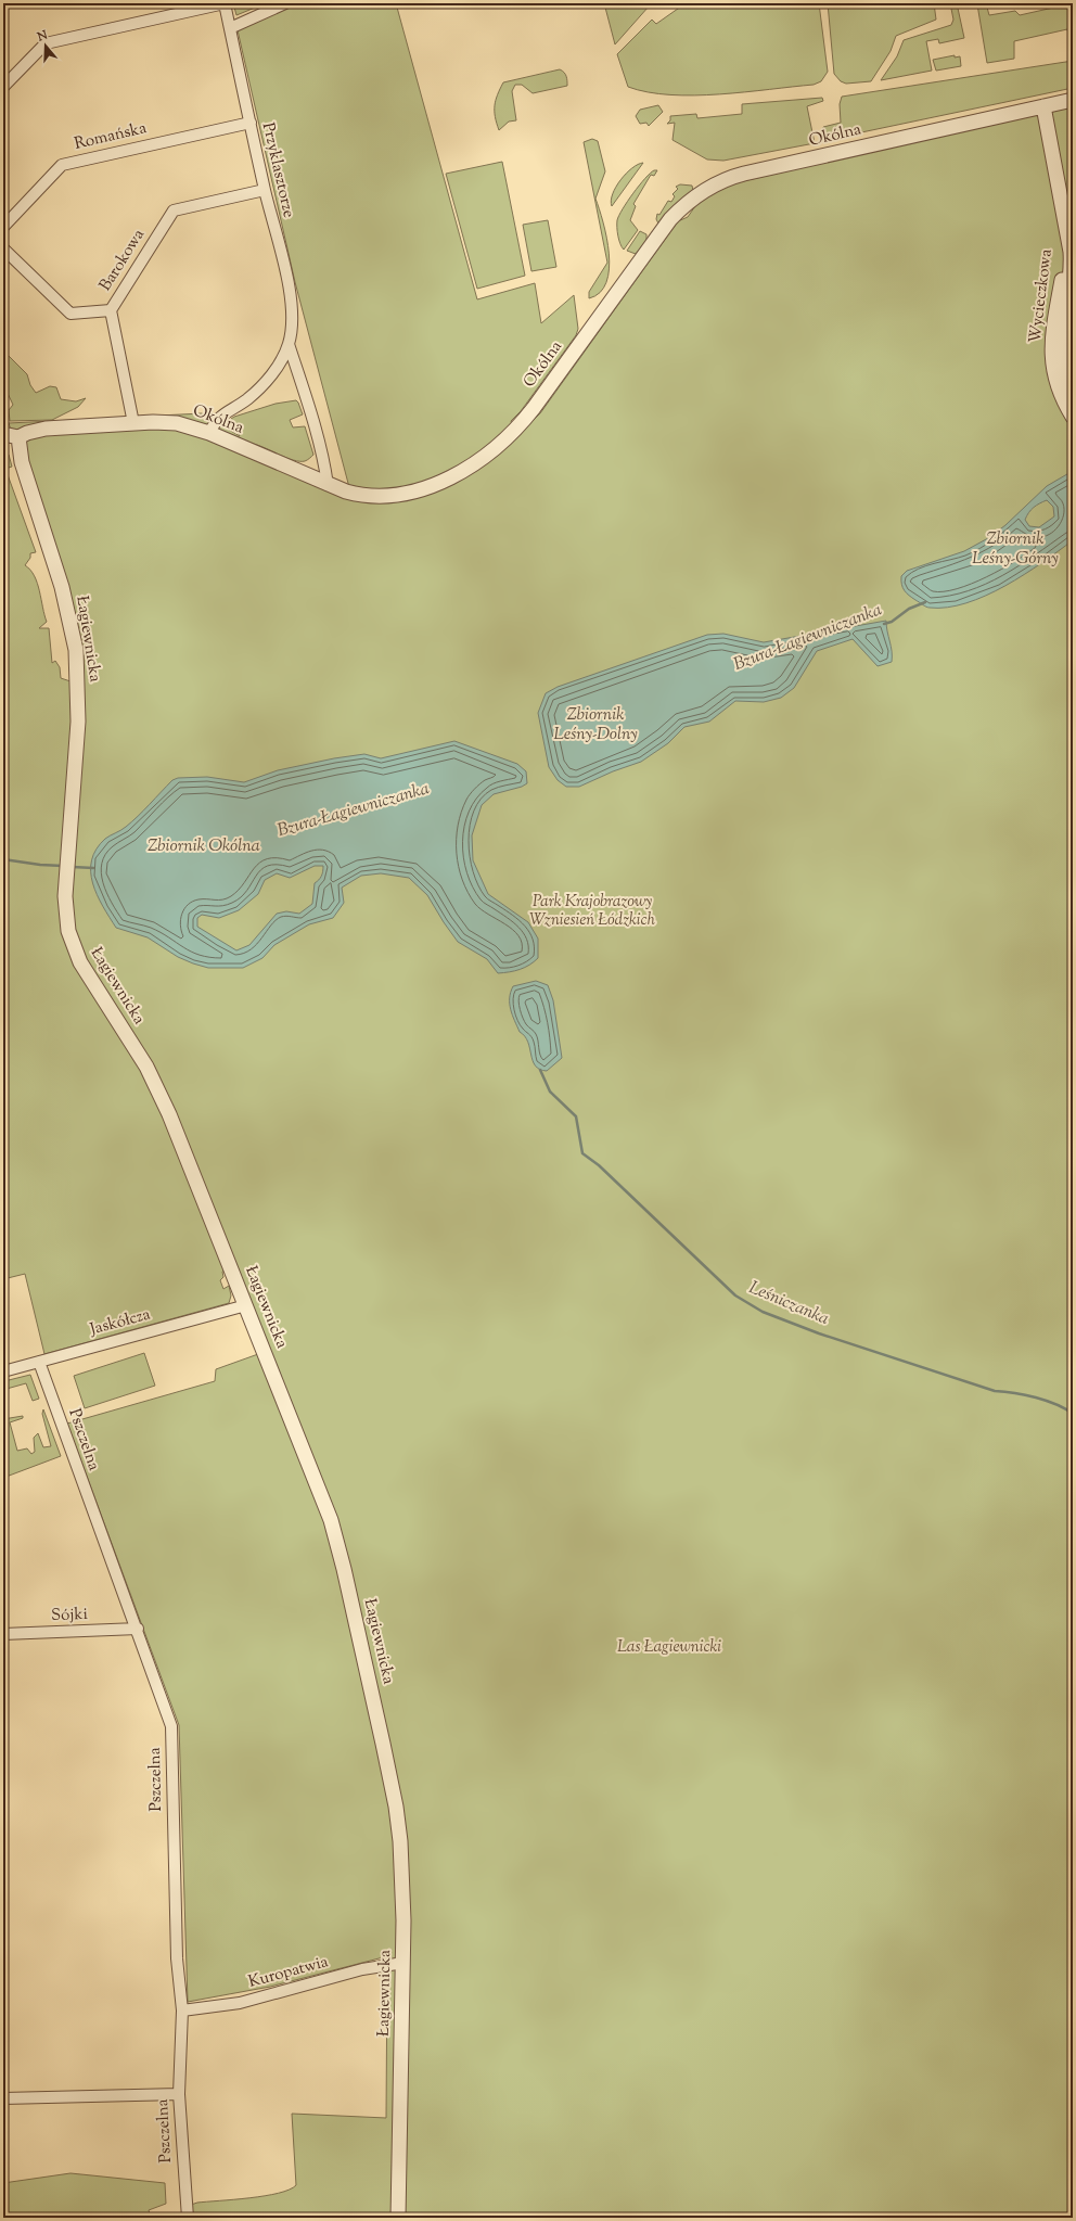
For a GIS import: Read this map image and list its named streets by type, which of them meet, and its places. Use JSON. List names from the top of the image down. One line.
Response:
{"streets":{"street":["Okólna","Romańska","Przyklasztorze","Barokowa","Wycieczkowa","Łagiewnicka","Jaskółcza","Pszczelna","Sójki","Kuropatwia"]},"crossings":[["Okólna","Przyklasztorze"],["Okólna","Barokowa"],["Okólna","Wycieczkowa"],["Okólna","Łagiewnicka"],["Romańska","Przyklasztorze"],["Przyklasztorze","Barokowa"],["Łagiewnicka","Jaskółcza"],["Łagiewnicka","Kuropatwia"],["Jaskółcza","Pszczelna"],["Pszczelna","Sójki"],["Pszczelna","Kuropatwia"]],"water":["Zbiornik Leśny-Górny","Bzura-Łagiewniczanka","Zbiornik Leśny-Dolny","Zbiornik Okólna","Leśniczanka"],"parks":["Park Krajobrazowy Wzniesień Łódzkich","Las Łagiewnicki"],"north":"top"}
